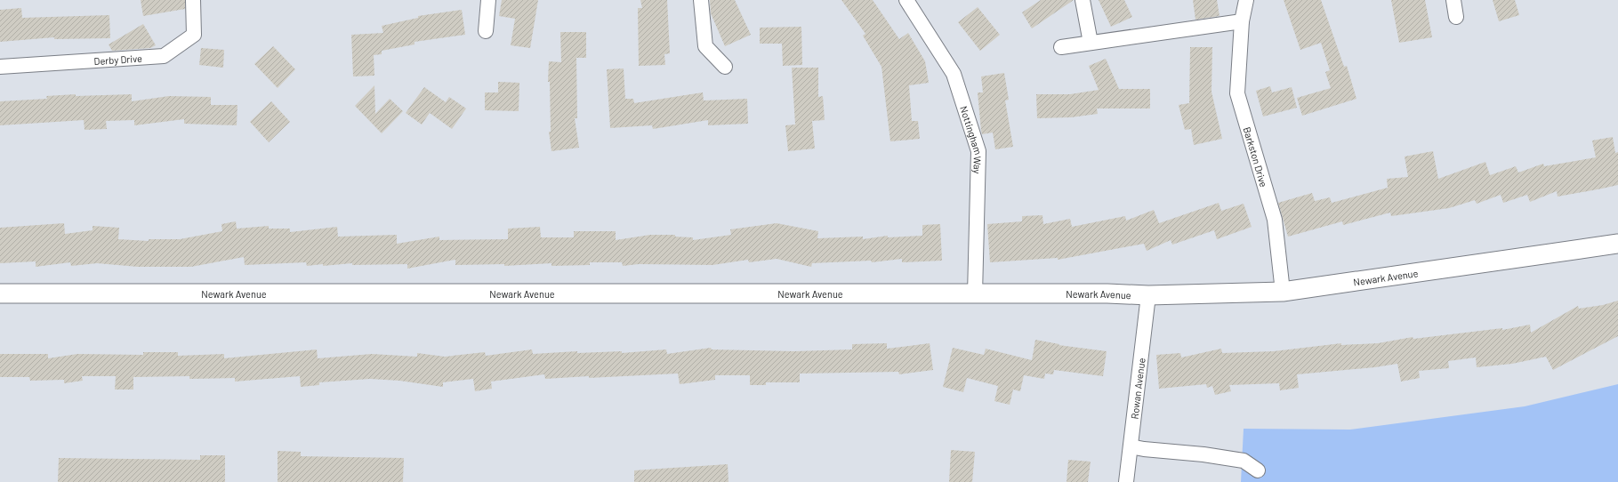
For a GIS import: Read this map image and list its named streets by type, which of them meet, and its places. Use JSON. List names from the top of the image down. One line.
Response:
{"streets":{"street":["Derby Drive","Nottingham Way","Barkston Drive","Newark Avenue","Rowan Avenue"]},"crossings":[["Nottingham Way","Newark Avenue"],["Barkston Drive","Newark Avenue"],["Newark Avenue","Rowan Avenue"]]}
